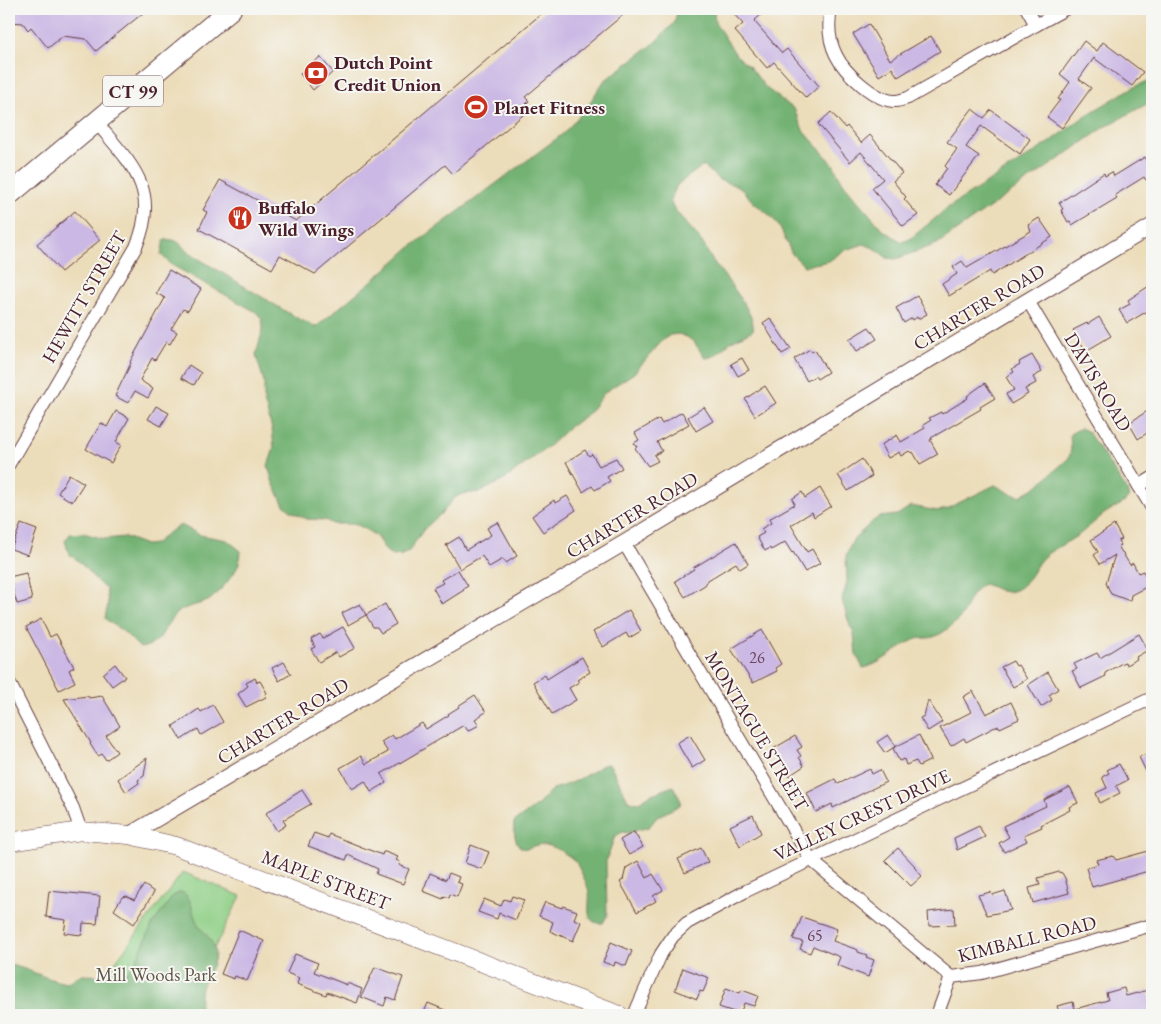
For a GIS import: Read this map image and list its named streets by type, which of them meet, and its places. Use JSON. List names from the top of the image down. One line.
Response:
{"streets":{"main road":["CT 99","MAPLE STREET"],"street":["HEWITT STREET","CHARTER ROAD","DAVIS ROAD","MONTAGUE STREET","VALLEY CREST DRIVE","KIMBALL ROAD"]},"crossings":[["CT 99","HEWITT STREET"],["CHARTER ROAD","DAVIS ROAD"],["CHARTER ROAD","MONTAGUE STREET"],["CHARTER ROAD","MAPLE STREET"],["MONTAGUE STREET","VALLEY CREST DRIVE"],["MONTAGUE STREET","KIMBALL ROAD"]],"parks":["Mill Woods Park"],"places":{"bank":["Dutch Point Credit Union"],"sports":["Planet Fitness"],"restaurant":["Buffalo Wild Wings"]},"house_numbers":["26","65"]}
